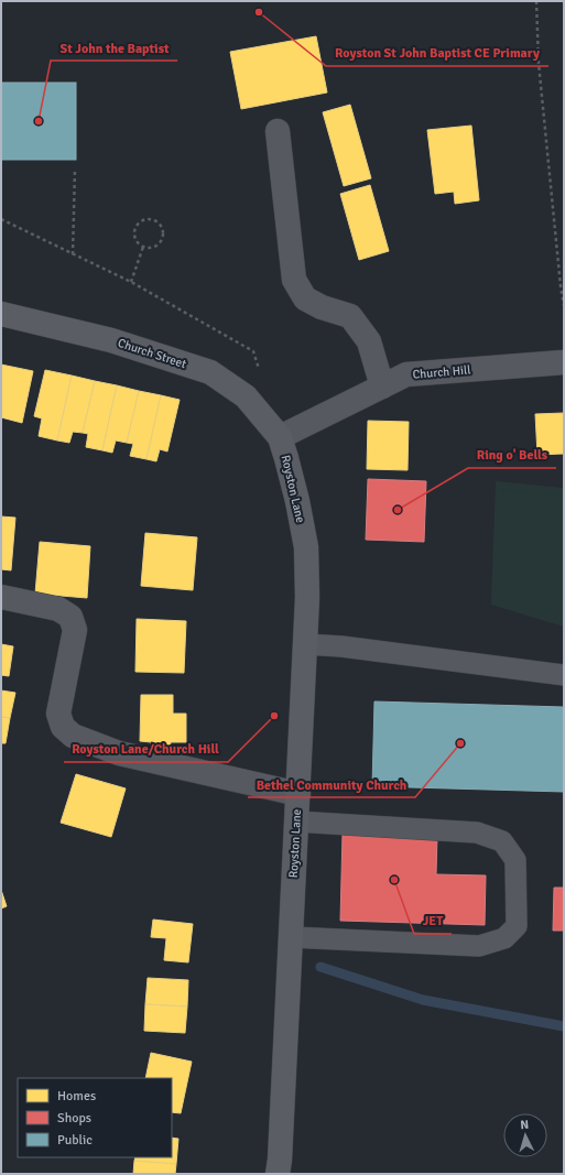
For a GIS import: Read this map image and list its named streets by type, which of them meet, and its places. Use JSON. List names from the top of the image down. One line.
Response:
{"streets":{"main road":["Church Street","Royston Lane"],"street":["Church Hill"]},"crossings":[["Church Street","Church Hill"],["Church Street","Royston Lane"],["Church Hill","Royston Lane"]],"places":["Royston St John Baptist CE Primary","St John the Baptist","Ring o' Bells","Royston Lane/Church Hill","Bethel Community Church","JET"],"legend":["Homes","Shops","Public"],"north":"top"}
